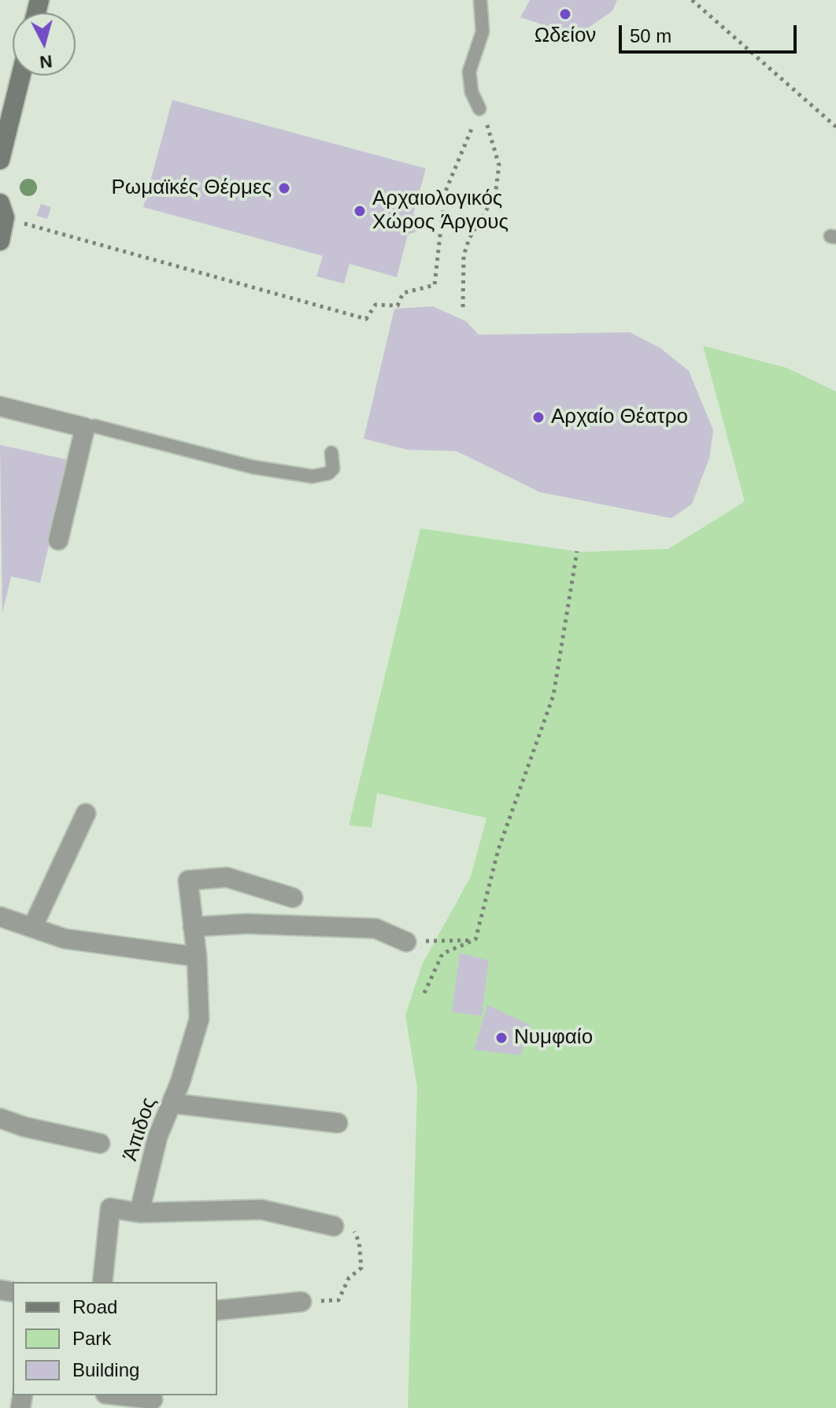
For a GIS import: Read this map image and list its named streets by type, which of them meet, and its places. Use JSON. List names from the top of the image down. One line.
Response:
{"streets":{"street":["Άπιδος"]},"places":["Ωδείον","Ρωμαϊκές Θέρμες","Αρχαιολογικός Χώρος Άργους","Αρχαίο Θέατρο","Νυμφαίο"],"legend":["Road","Park","Building"],"scale_bar":"50 m","north":"bottom"}
